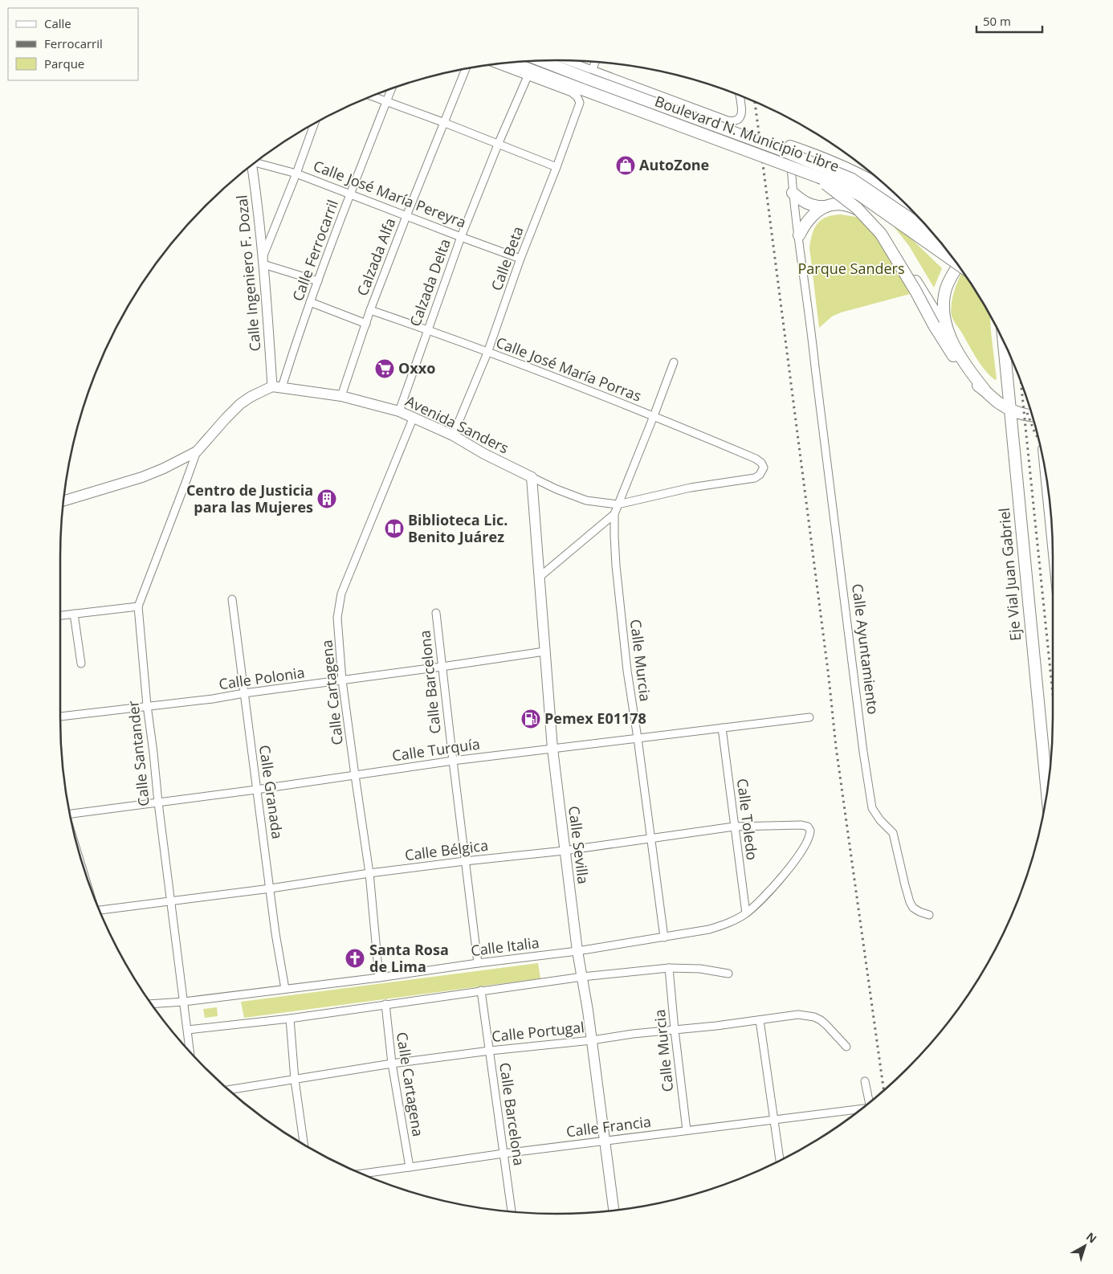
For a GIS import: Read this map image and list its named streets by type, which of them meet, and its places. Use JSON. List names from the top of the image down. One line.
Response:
{"streets":{"main road":["Boulevard N. Municipio Libre","Avenida Sanders","Eje Vial Juan Gabriel","Calle Sevilla"],"street":["Calle José María Pereyra","Calle Ferrocarril","Calzada Alfa","Calle Beta","Calle Ingeniero F. Dozal","Calzada Delta","Calle José María Porras","Calle Ayuntamiento","Calle Murcia","Calle Polonia","Calle Barcelona","Calle Cartagena","Calle Turquía","Calle Santander","Calle Granada","Calle Toledo","Calle Bélgica","Calle Italia","Calle Portugal","Calle Francia"]},"crossings":[["Calle José María Pereyra","Calle Ferrocarril"],["Calle José María Pereyra","Calzada Alfa"],["Calle José María Pereyra","Calle Beta"],["Calle José María Pereyra","Calzada Delta"],["Calle Ferrocarril","Calle Ingeniero F. Dozal"],["Calle Ferrocarril","Avenida Sanders"],["Calzada Alfa","Calle José María Porras"],["Calzada Alfa","Avenida Sanders"],["Calle Beta","Calzada Delta"],["Calle Beta","Calle José María Porras"],["Calle Beta","Avenida Sanders"],["Calle Ingeniero F. Dozal","Avenida Sanders"],["Calzada Delta","Calle José María Porras"],["Calzada Delta","Avenida Sanders"],["Calle José María Porras","Calle Murcia"],["Avenida Sanders","Calle Cartagena"],["Avenida Sanders","Calle Sevilla"],["Calle Murcia","Calle Turquía"],["Calle Murcia","Calle Bélgica"],["Calle Murcia","Calle Italia"],["Calle Murcia","Calle Portugal"],["Calle Murcia","Calle Francia"],["Calle Polonia","Calle Barcelona"],["Calle Polonia","Calle Cartagena"],["Calle Polonia","Calle Santander"],["Calle Polonia","Calle Granada"],["Calle Polonia","Calle Sevilla"],["Calle Barcelona","Calle Turquía"],["Calle Barcelona","Calle Bélgica"],["Calle Barcelona","Calle Italia"],["Calle Barcelona","Calle Portugal"],["Calle Barcelona","Calle Francia"],["Calle Cartagena","Calle Turquía"],["Calle Cartagena","Calle Bélgica"],["Calle Cartagena","Calle Italia"],["Calle Cartagena","Calle Portugal"],["Calle Cartagena","Calle Francia"],["Calle Turquía","Calle Santander"],["Calle Turquía","Calle Granada"],["Calle Turquía","Calle Toledo"],["Calle Turquía","Calle Sevilla"],["Calle Santander","Calle Bélgica"],["Calle Santander","Calle Italia"],["Calle Granada","Calle Bélgica"],["Calle Granada","Calle Italia"],["Calle Toledo","Calle Bélgica"],["Calle Toledo","Calle Italia"],["Calle Sevilla","Calle Bélgica"],["Calle Sevilla","Calle Italia"],["Calle Sevilla","Calle Portugal"],["Calle Sevilla","Calle Francia"],["Calle Bélgica","Calle Italia"]],"parks":["Parque Sanders"],"places":{"shop":["AutoZone"],"supermarket":["Oxxo"],"building":["Centro de Justicia para las Mujeres"],"library":["Biblioteca Lic. Benito Juárez"],"fuel station":["Pemex E01178"],"church":["Santa Rosa de Lima"]},"legend":["Calle","Ferrocarril","Parque"],"scale_bar":"50 m","north":"top right"}
